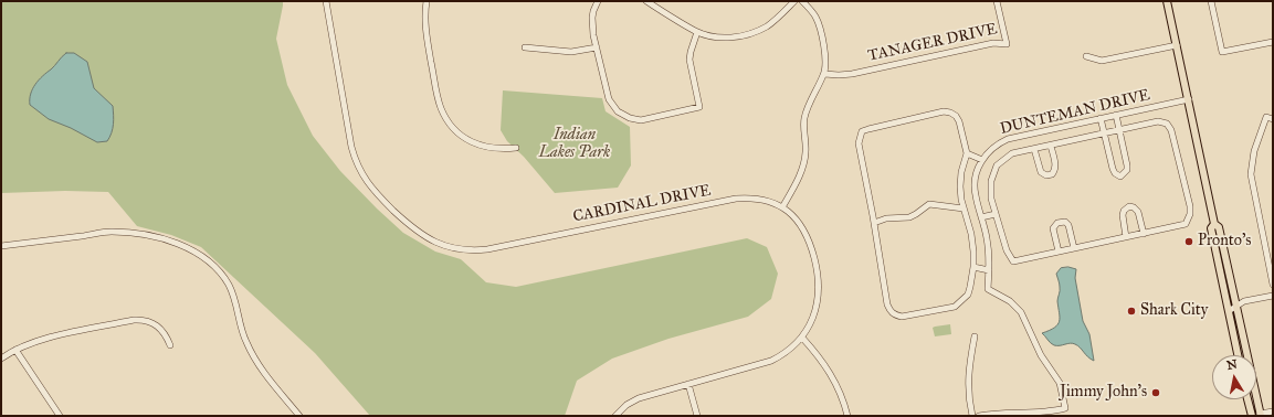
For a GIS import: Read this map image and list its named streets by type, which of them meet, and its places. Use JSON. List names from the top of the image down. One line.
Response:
{"streets":{"street":["TANAGER DRIVE","DUNTEMAN DRIVE","CARDINAL DRIVE"]},"parks":["Indian Lakes Park"],"places":["Pronto's","Shark City","Jimmy John's"],"north":"top"}
